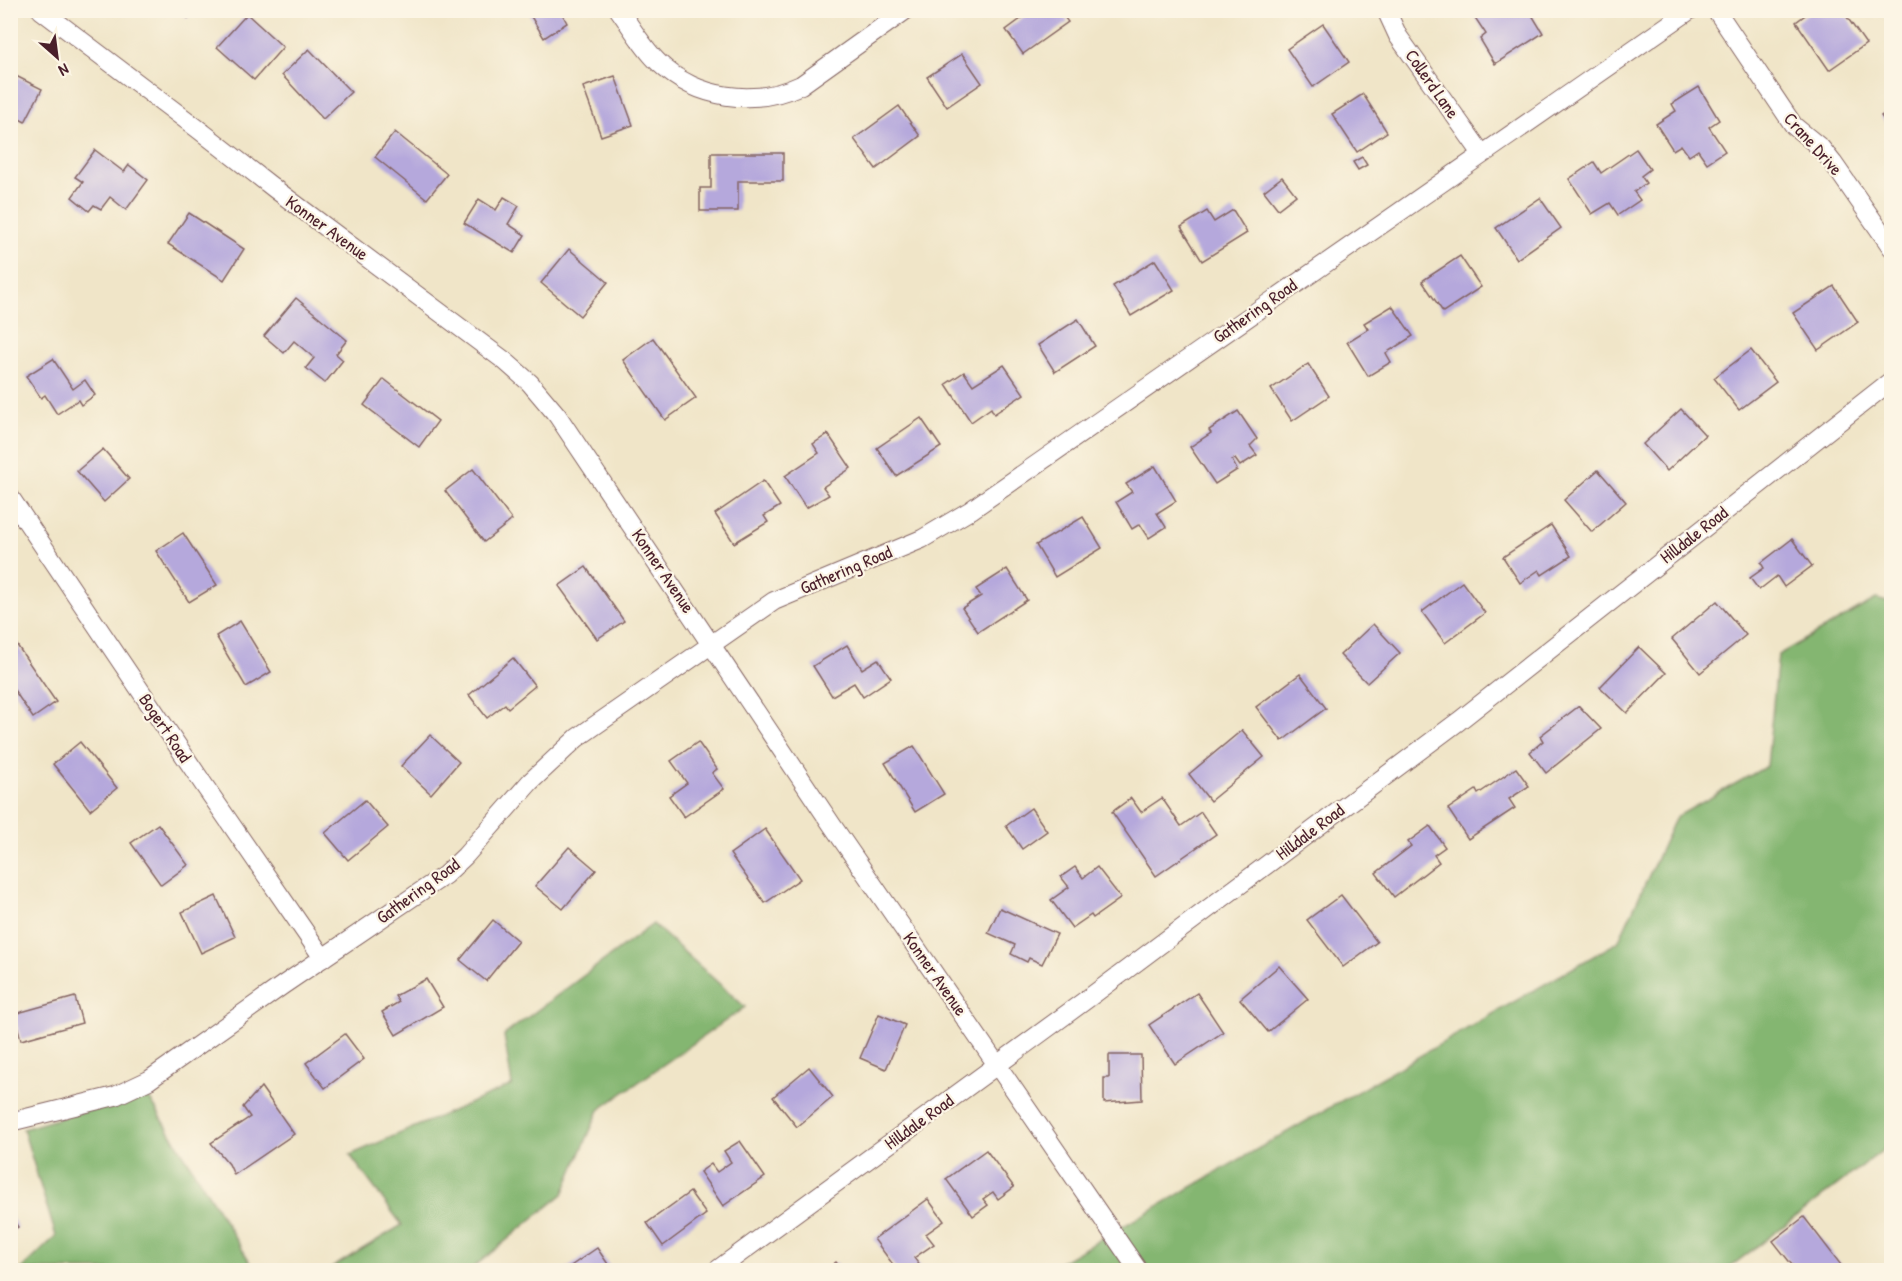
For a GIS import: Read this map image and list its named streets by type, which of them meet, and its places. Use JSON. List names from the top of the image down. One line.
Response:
{"streets":{"street":["Collerd Lane","Crane Drive","Konner Avenue","Gathering Road","Hilldale Road","Bogert Road"]},"crossings":[["Collerd Lane","Gathering Road"],["Konner Avenue","Gathering Road"],["Konner Avenue","Hilldale Road"],["Gathering Road","Bogert Road"]],"north":"bottom right"}
